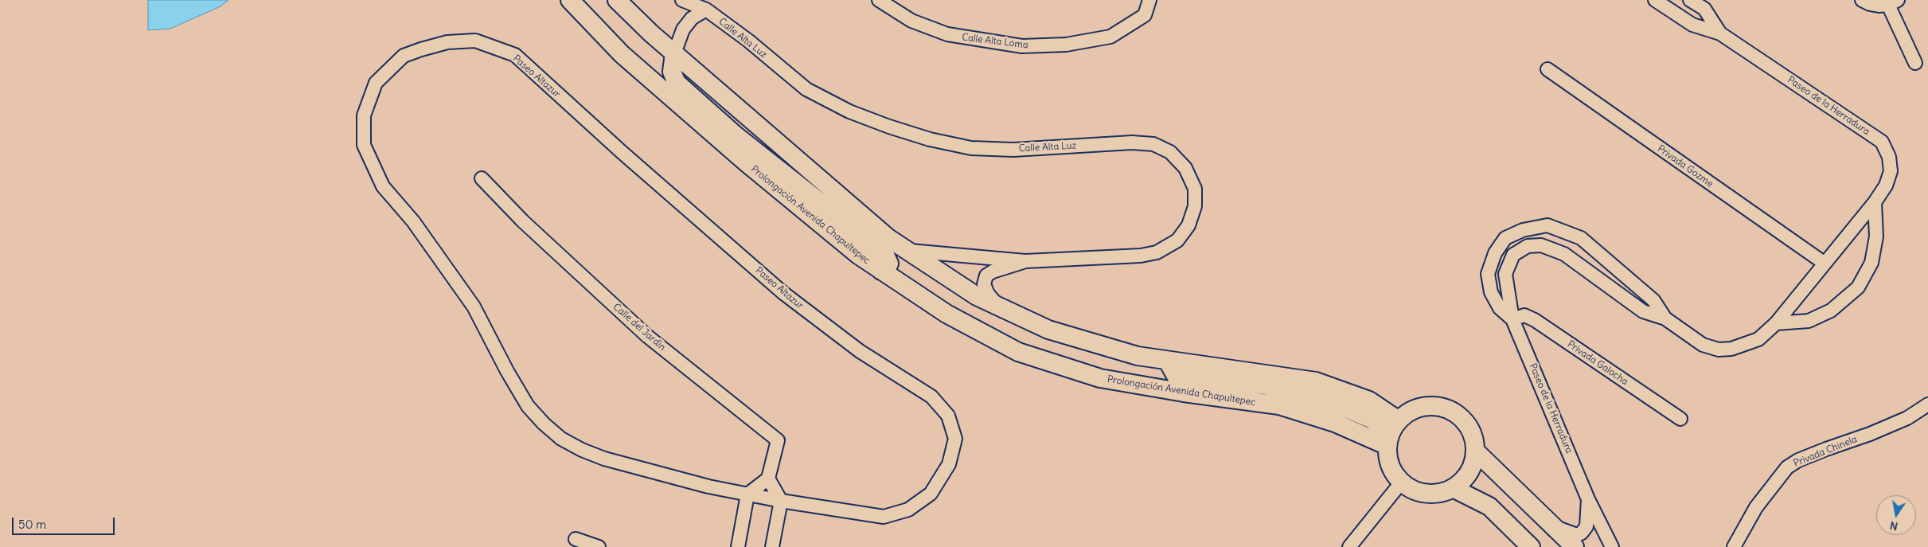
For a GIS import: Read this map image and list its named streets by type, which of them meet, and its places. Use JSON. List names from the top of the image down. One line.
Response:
{"streets":{"street":["Calle Alta Luz","Calle Alta Loma","Paseo Altazur","Paseo de la Herradura","Privada Gozme","Prolongación Avenida Chapultepec","Calle del Jardín","Privada Galocha","Privada Chinela"]},"crossings":[["Paseo de la Herradura","Privada Gozme"],["Paseo de la Herradura","Privada Galocha"]],"scale_bar":"50 m","north":"bottom"}
